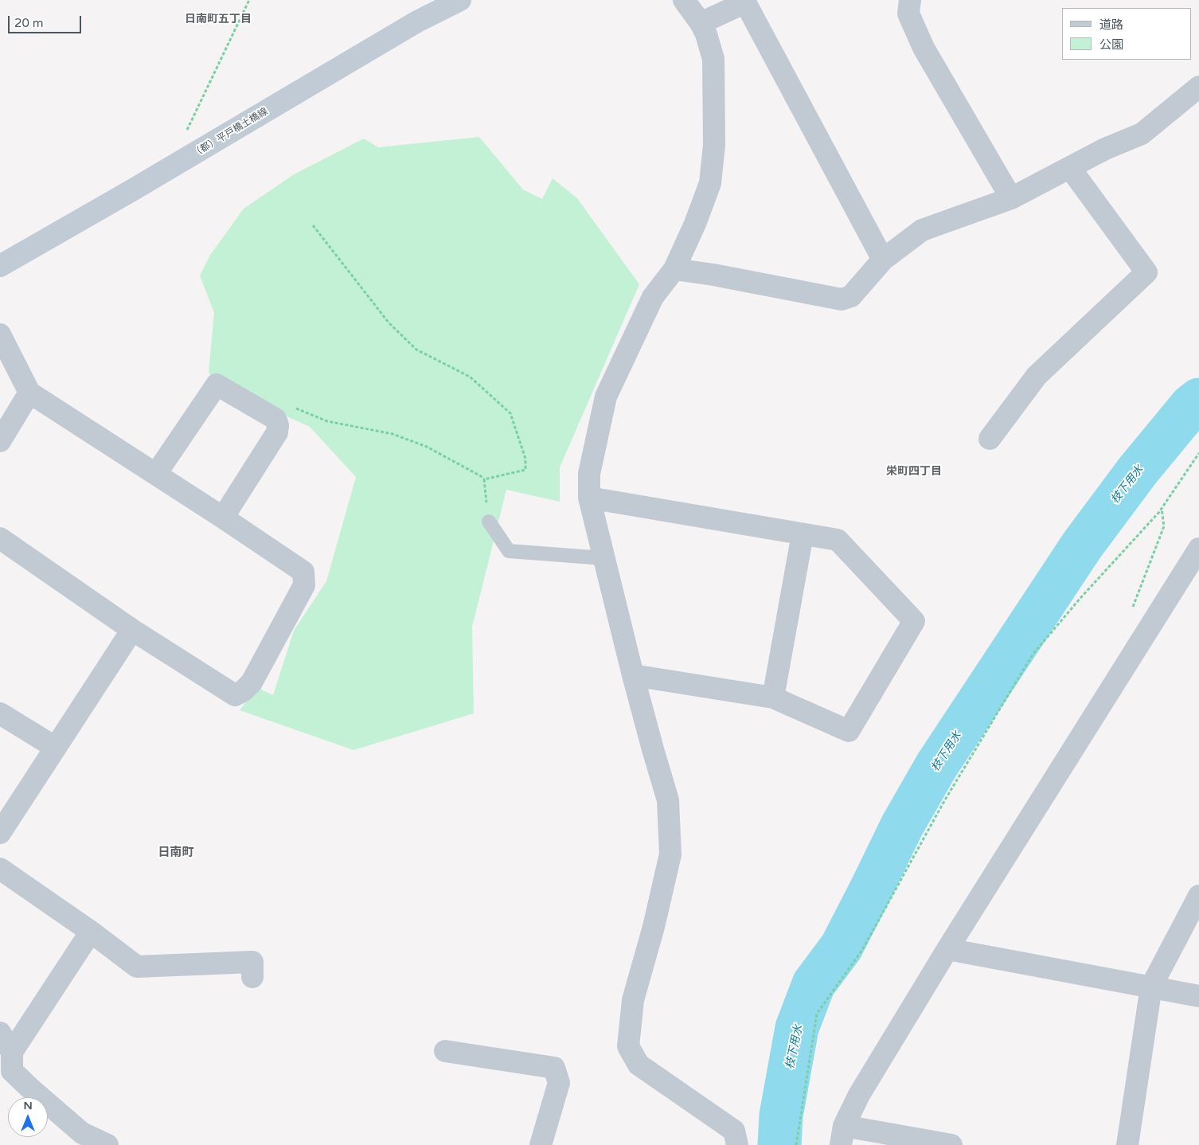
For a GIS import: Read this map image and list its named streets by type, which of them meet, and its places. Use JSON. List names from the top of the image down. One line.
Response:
{"streets":{"street":["（都）平戸橋土橋線"]},"districts":["日南町五丁目","栄町四丁目","日南町"],"water":["枝下用水"],"legend":["道路","公園"],"scale_bar":"20 m","north":"top"}
